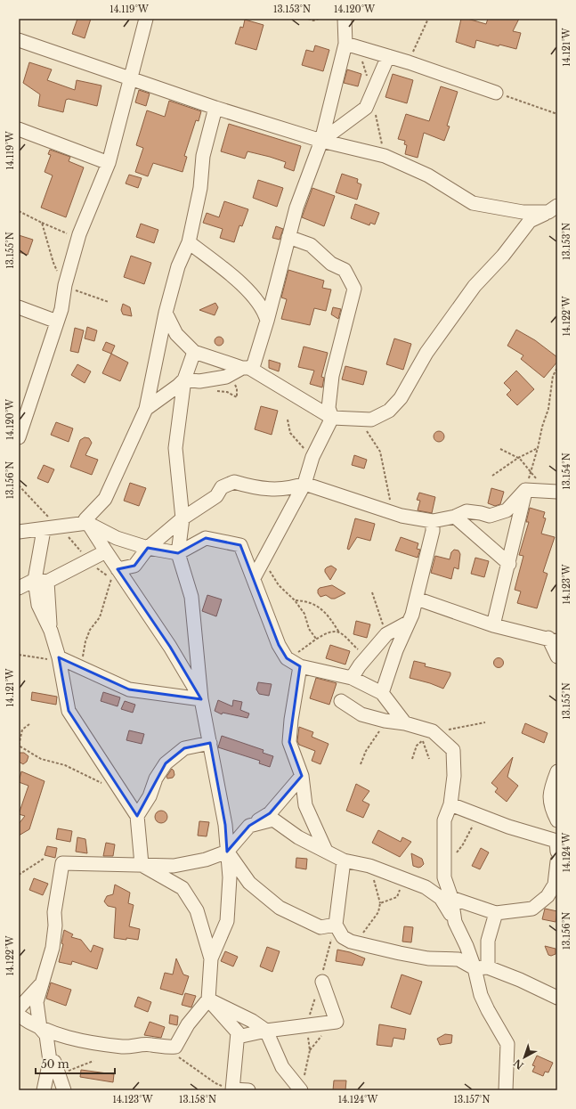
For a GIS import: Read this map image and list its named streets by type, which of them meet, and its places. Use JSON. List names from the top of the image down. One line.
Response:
{"scale_bar":"50 m","north":"bottom left","coordinates":["14.119°W","13.153°N","14.120°W","14.121°W","13.155°N","14.122°W","13.154°N","13.156°N","14.123°W","14.124°W","13.158°N","13.157°N"]}
